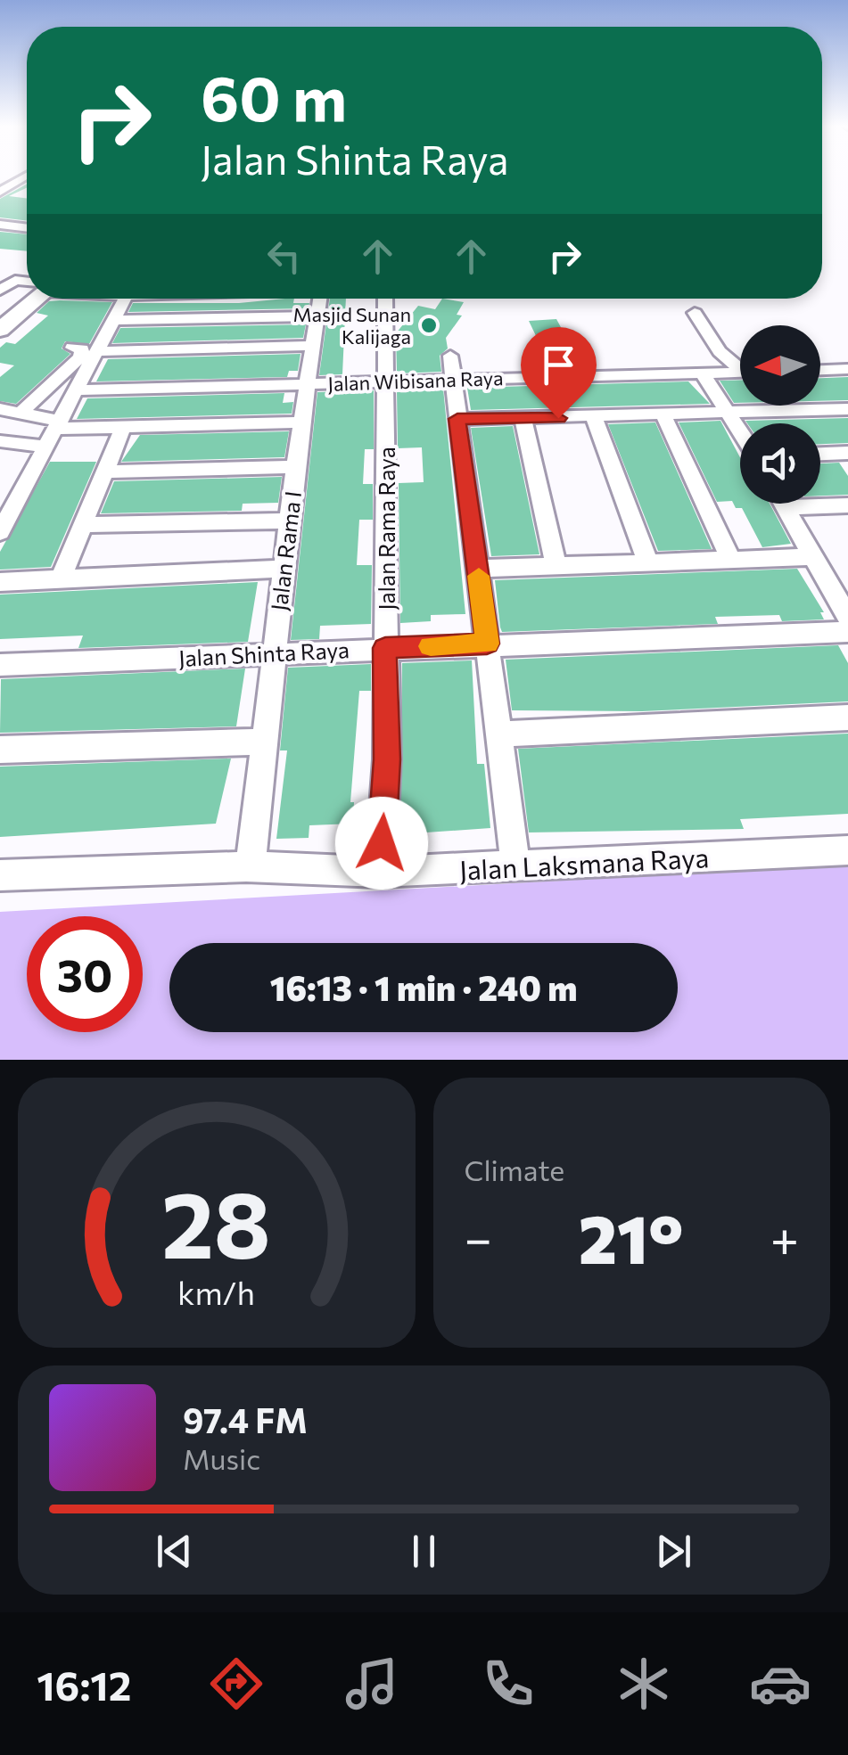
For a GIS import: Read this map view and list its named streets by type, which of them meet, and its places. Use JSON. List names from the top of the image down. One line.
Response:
{"streets":{"street":["Jalan Wibisana Raya","Jalan Rama Raya","Jalan Rama I","Jalan Shinta Raya","Jalan Laksmana Raya"]},"crossings":[["Jalan Wibisana Raya","Jalan Rama Raya"],["Jalan Wibisana Raya","Jalan Rama I"],["Jalan Rama Raya","Jalan Shinta Raya"],["Jalan Rama Raya","Jalan Laksmana Raya"],["Jalan Rama I","Jalan Shinta Raya"],["Jalan Rama I","Jalan Laksmana Raya"]],"places":["Masjid Sunan Kalijaga"],"north":"left","page":{"turn":["60 m","Jalan Shinta Raya"],"limit":"30","trip":"16:13 · 1 min · 240 m","tile":"Climate","heat":["−","21°","+"],"song":["97.4 FM","Music"],"tabs":"16:12","gauge":["28","km/h"]}}
